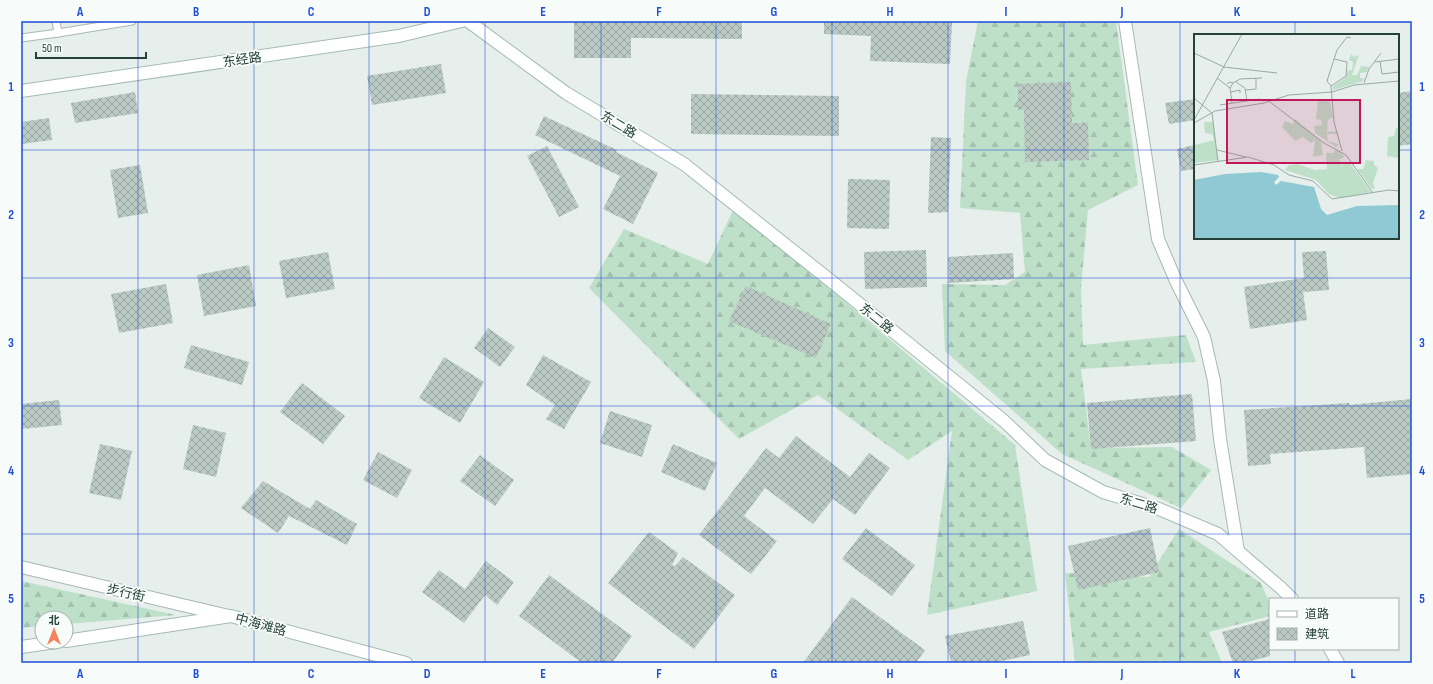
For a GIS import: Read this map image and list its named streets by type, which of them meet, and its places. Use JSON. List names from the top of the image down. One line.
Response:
{"streets":{"street":["东经路","东二路","步行街","中海滩路"]},"crossings":[["步行街","中海滩路"]],"legend":["道路","建筑"],"scale_bar":"50 m","north":"top","grid":{"columns":["A","B","C","D","E","F","G","H","I","J","K","L"],"rows":["1","2","3","4","5"]}}
